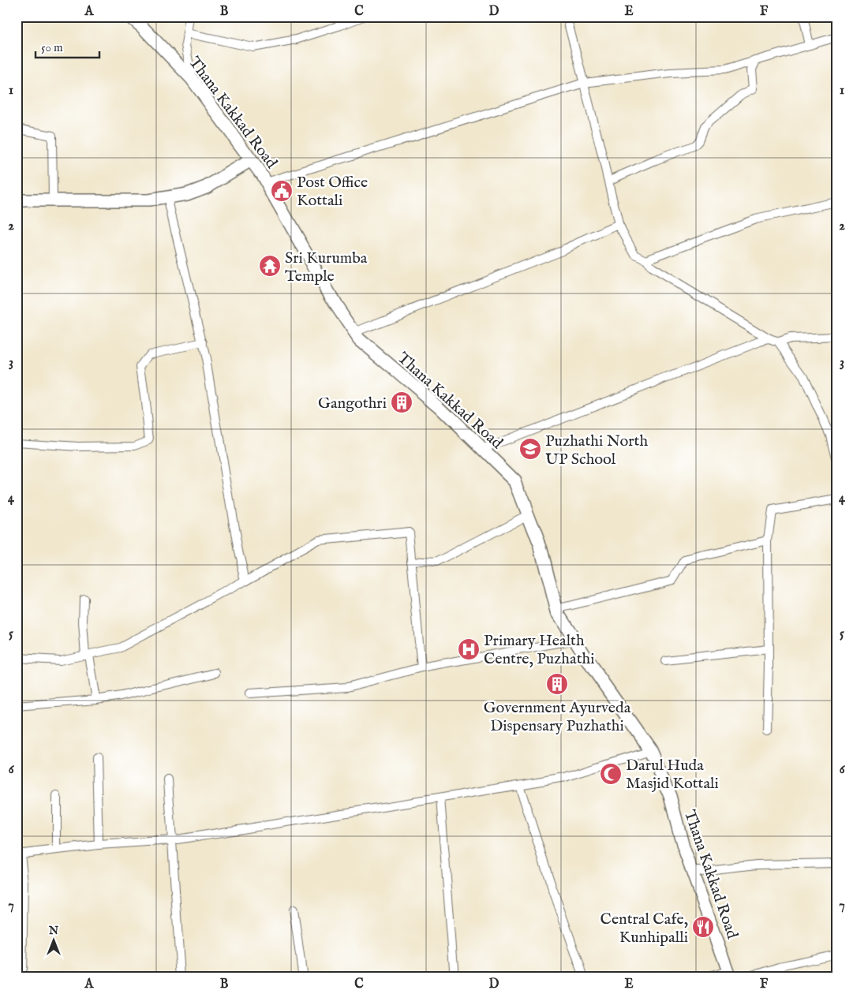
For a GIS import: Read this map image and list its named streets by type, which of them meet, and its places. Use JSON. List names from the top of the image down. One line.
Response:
{"streets":{"main road":["Thana Kakkad Road"]},"places":{"public building":["Post Office Kottali"],"temple":["Sri Kurumba Temple"],"building":["Gangothri","Government Ayurveda Dispensary Puzhathi"],"school or university":["Puzhathi North UP School"],"hospital":["Primary Health Centre, Puzhathi"],"mosque":["Darul Huda Masjid Kottali"],"restaurant":["Central Cafe, Kunhipalli"]},"scale_bar":"50 m","north":"top","grid":{"columns":["A","B","C","D","E","F"],"rows":["1","2","3","4","5","6","7"]}}
